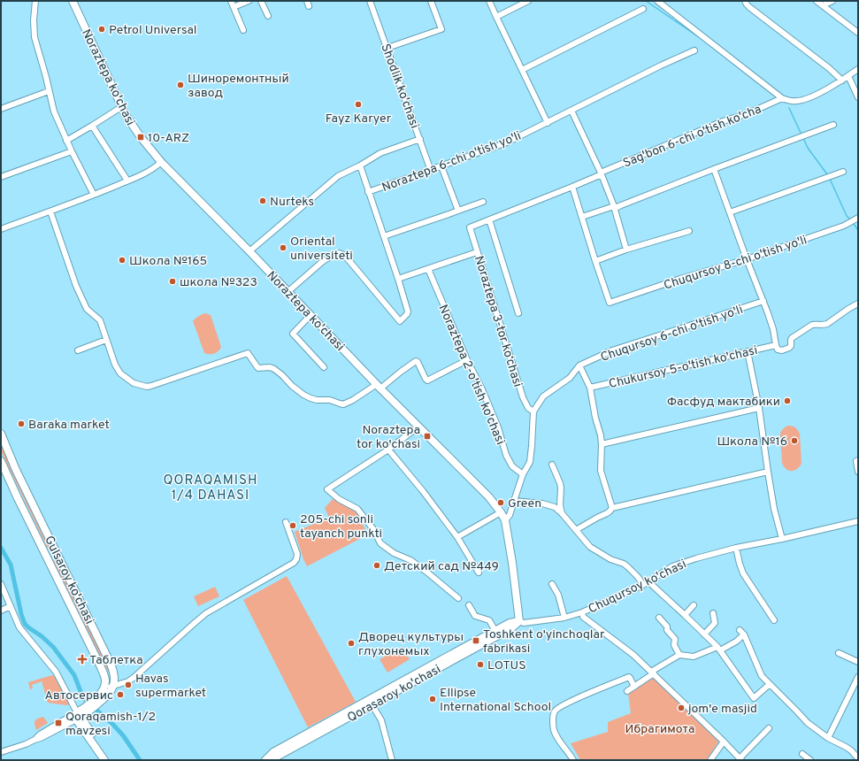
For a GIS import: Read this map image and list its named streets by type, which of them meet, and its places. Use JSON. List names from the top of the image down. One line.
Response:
{"streets":{"main road":["Noraztepa ko'chasi","Gulsaroy ko'chasi","Qorasaroy ko'chasi"],"street":["Shodlik ko'chasi","Sag'bon 6-chi o'tish ko'cha","Noraztepa 6-chi o'tish yo'li","Chuqursoy 8-chi o'tish yo'li","Noraztepa 3-tor ko‘chasi","Chuqursoy 6-chi o'tish yo'li","Chukursoy 5-o'tish ko'chasi","Noraztepa 2-o'tish ko'chasi","Chuqursoy ko'chasi"]},"crossings":[["Noraztepa ko'chasi","Chuqursoy ko'chasi"],["Noraztepa ko'chasi","Qorasaroy ko'chasi"],["Shodlik ko'chasi","Noraztepa 6-chi o'tish yo'li"],["Sag'bon 6-chi o'tish ko'cha","Noraztepa 3-tor ko‘chasi"],["Chuqursoy ko'chasi","Qorasaroy ko'chasi"]],"districts":["QORAQAMISH 1/4 DAHASI"],"parks":["Ибрагимота"],"places":{"other":["Petrol Universal","Шиноремонтный завод","Fayz Karyer","Nurteks","Oriental universiteti","Школа №165","школа №323","Фасфуд мактабики","Baraka market","Школа №16","Green","205-chi sonli tayanch punkti","Детский сад №449","Дворец культуры глухонемых","LOTUS","Havas supermarket","Автосервис","Ellipse International School","jom'e masjid"],"transit":["10-ARZ","Noraztepa tor ko'chasi","Toshkent o'yinchoqlar fabrikasi","Qoraqamish-1/2 mavzesi"],"health":["Таблетка"]}}
